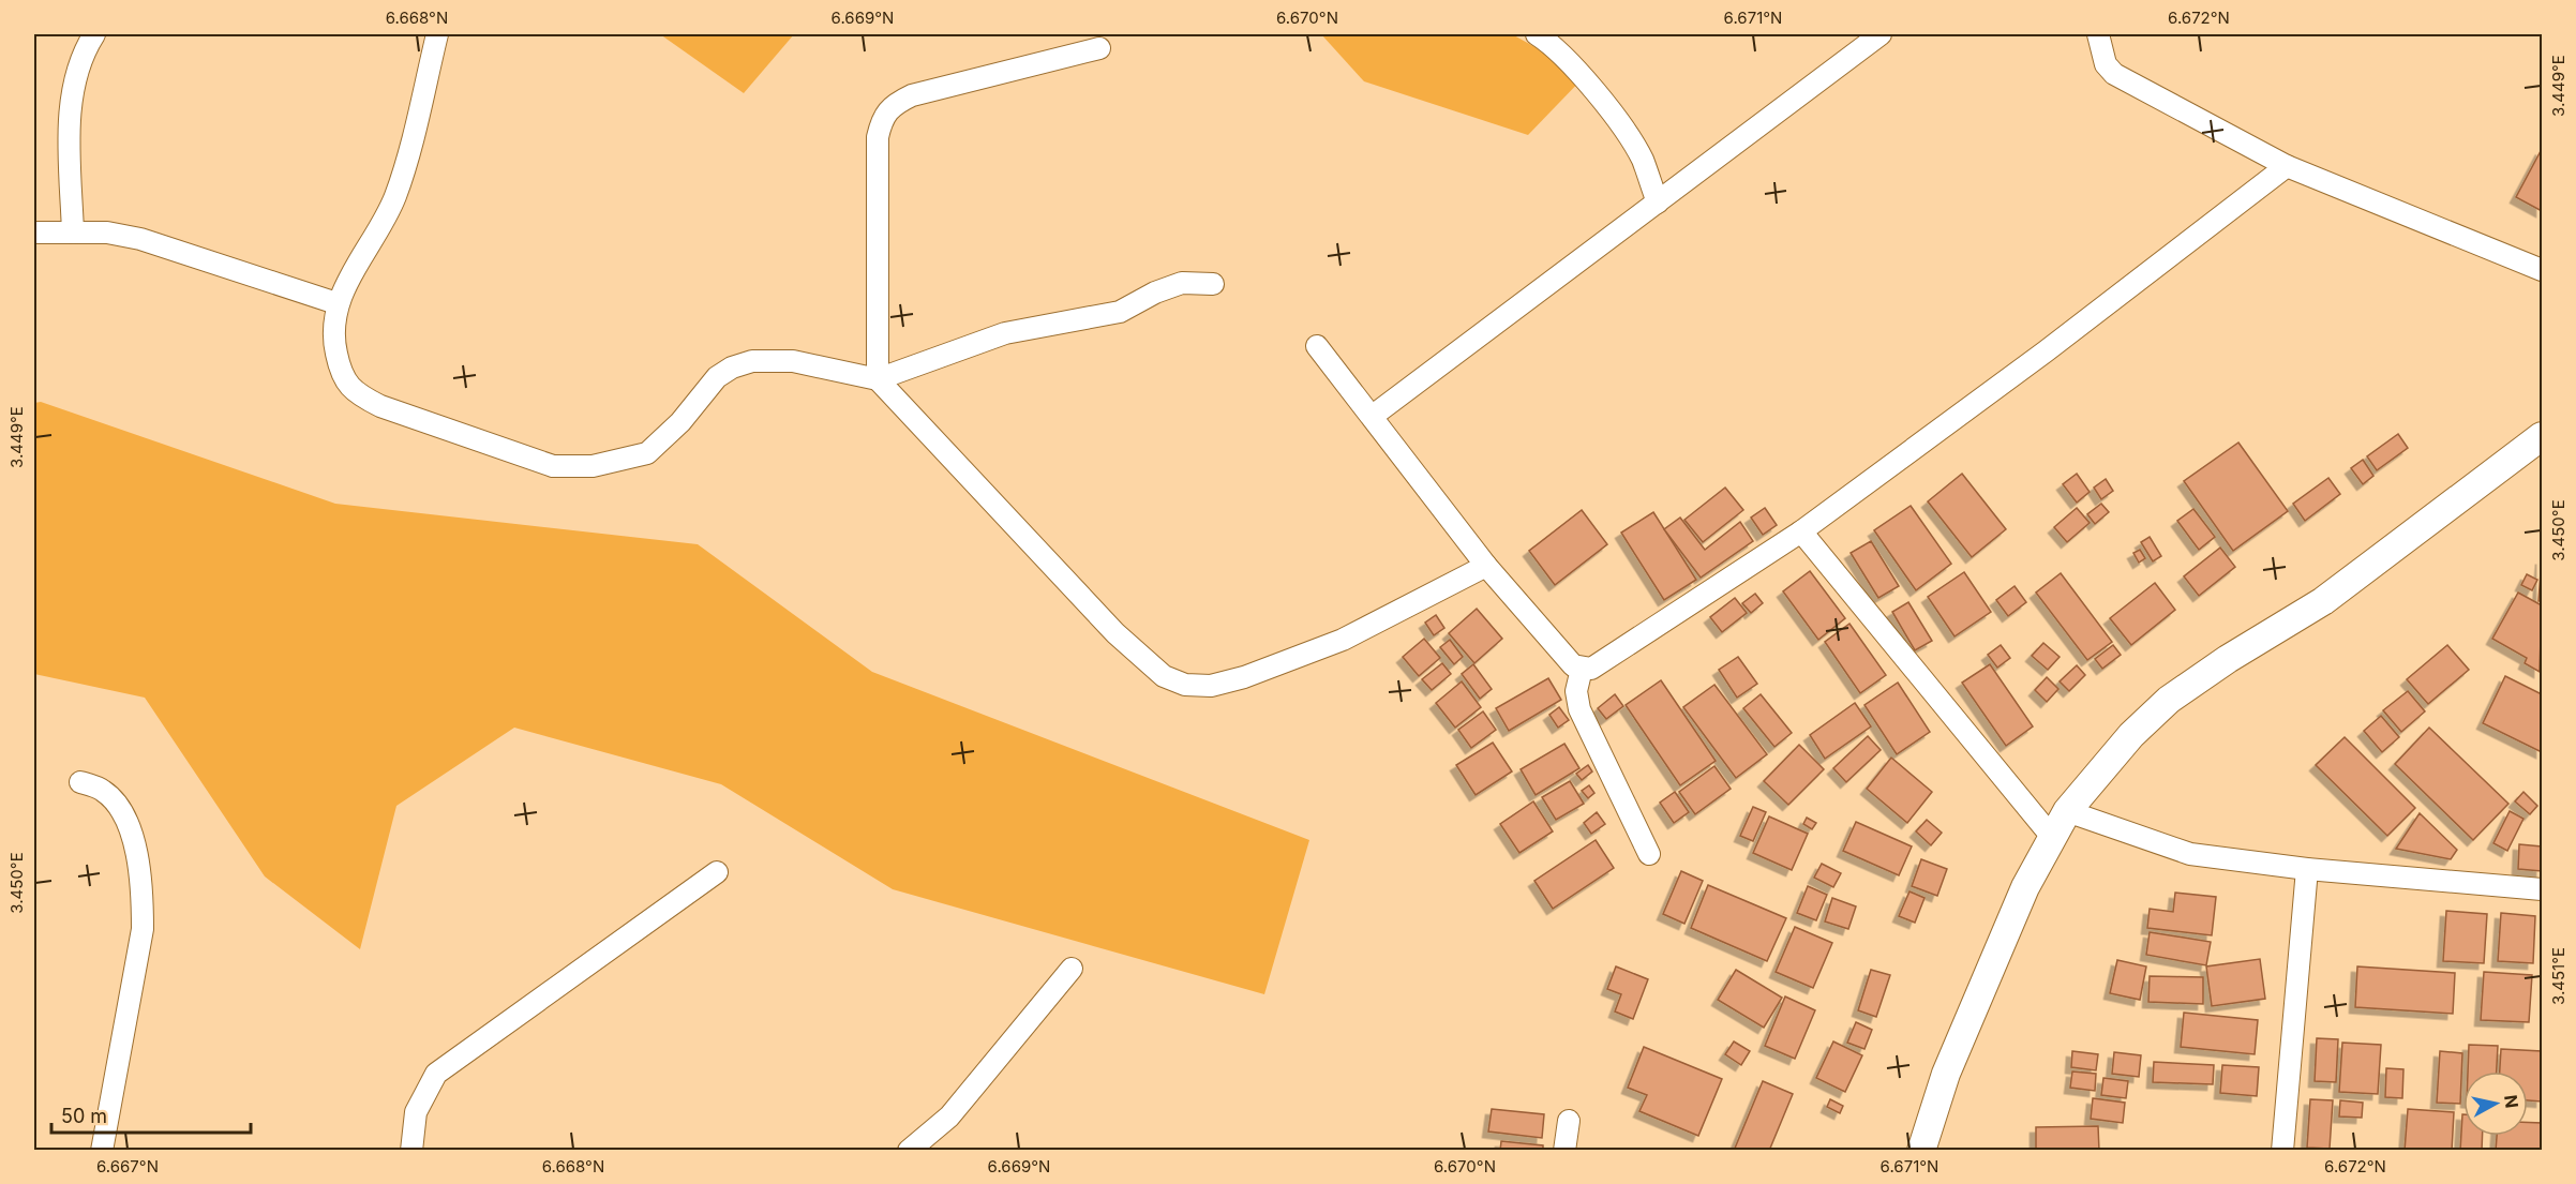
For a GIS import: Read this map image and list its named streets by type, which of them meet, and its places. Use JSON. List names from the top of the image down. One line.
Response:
{"scale_bar":"50 m","north":"right","coordinates":["6.668°N","6.669°N","6.670°N","6.671°N","6.672°N","3.449°E","3.450°E","3.451°E","6.667°N"]}
